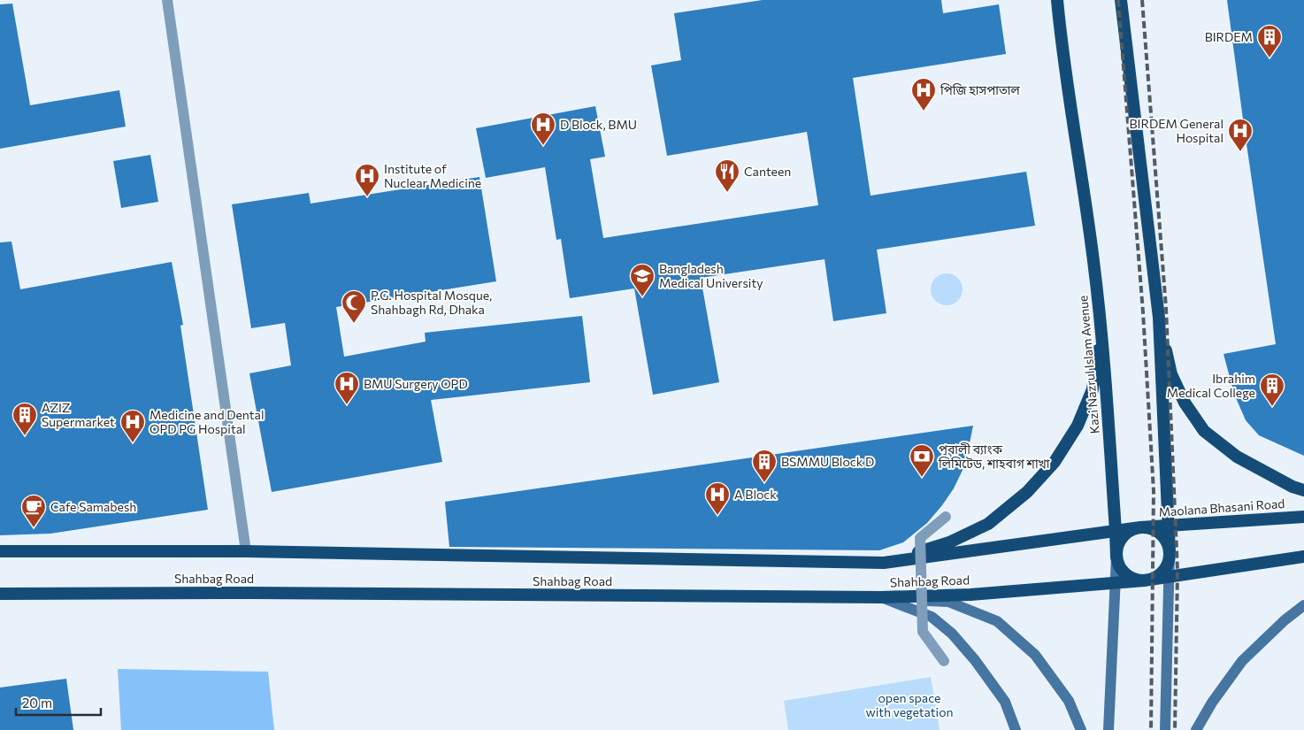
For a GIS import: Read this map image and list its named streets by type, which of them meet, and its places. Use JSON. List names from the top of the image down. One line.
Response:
{"streets":{"highway":["Kazi Nazrul Islam Avenue","Maolana Bhasani Road","Shahbag Road"]},"crossings":[["Kazi Nazrul Islam Avenue","Maolana Bhasani Road"],["Kazi Nazrul Islam Avenue","Shahbag Road"],["Maolana Bhasani Road","Shahbag Road"]],"parks":["open space with vegetation"],"places":{"building":["BIRDEM","Ibrahim Medical College","AZIZ Supermarket","BSMMU Block D"],"hospital":["পিজি হাসপাতাল","D Block, BMU","BIRDEM General Hospital","Institute of Nuclear Medicine","BMU Surgery OPD","Medicine and Dental OPD PG Hospital","A Block"],"restaurant":["Canteen"],"school or university":["Bangladesh Medical University"],"mosque":["P.G. Hospital Mosque, Shahbagh Rd, Dhaka"],"bank":["পূবালী ব্যাংক লিমিটেড, শাহবাগ শাখা"],"cafe":["Cafe Samabesh"]},"scale_bar":"20 m"}
